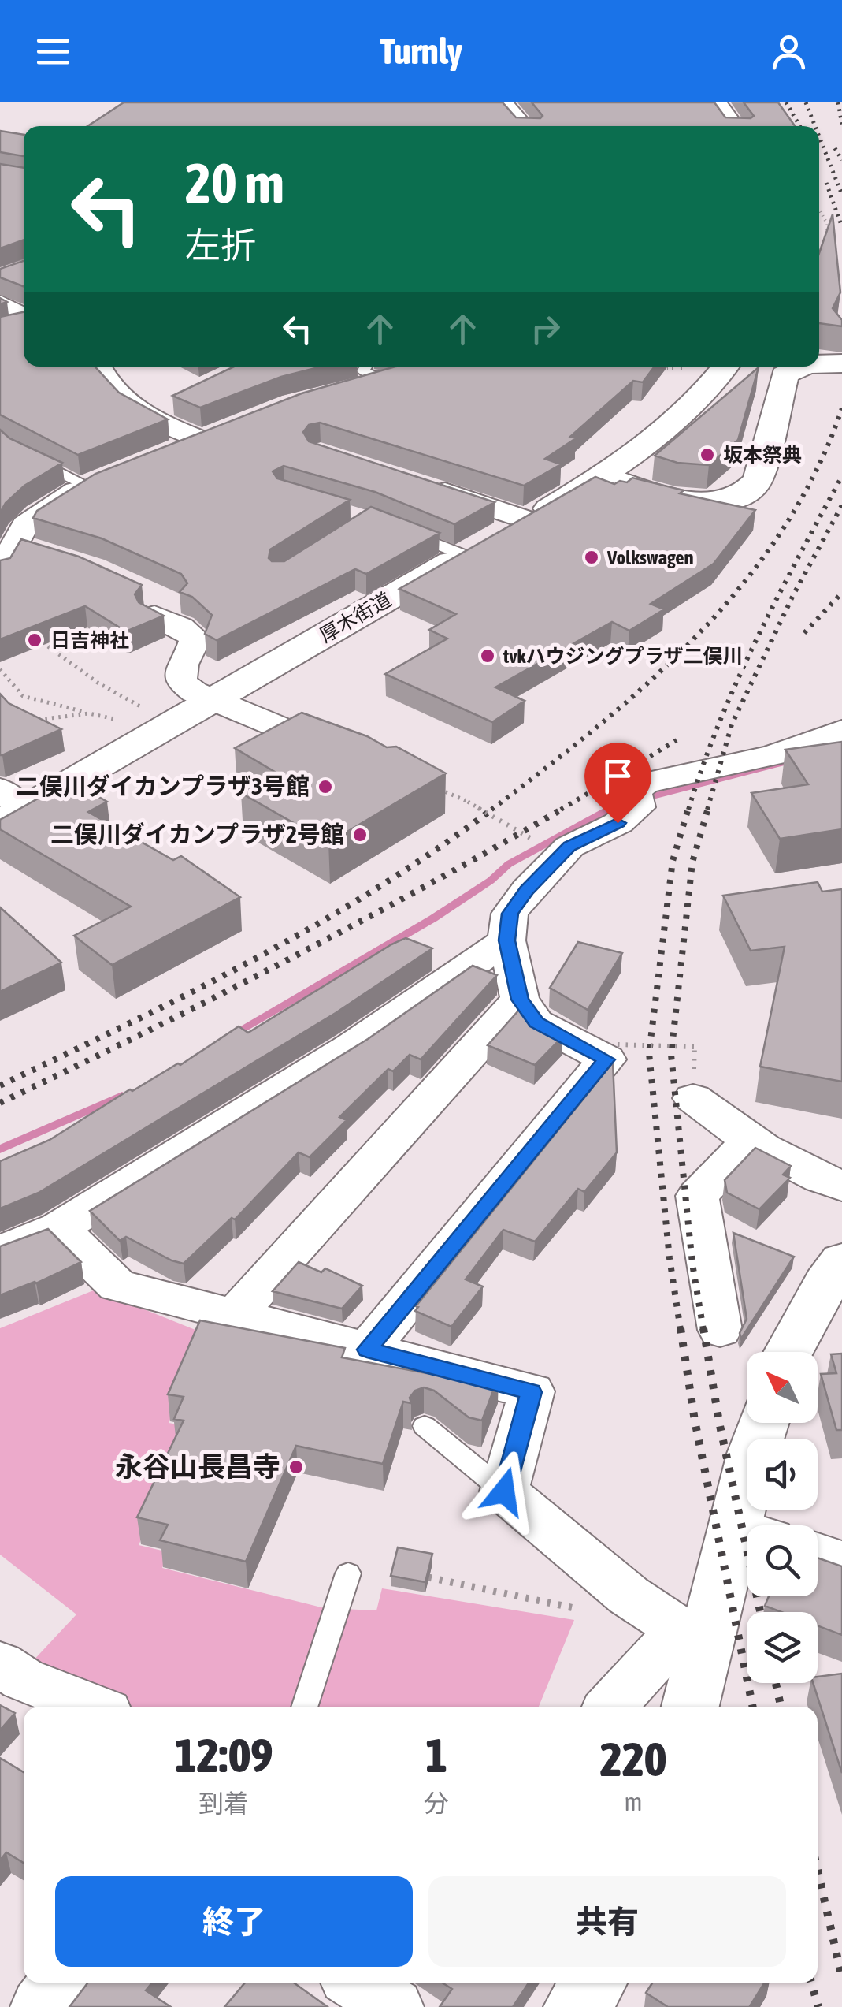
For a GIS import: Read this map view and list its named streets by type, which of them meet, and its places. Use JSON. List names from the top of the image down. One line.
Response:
{"streets":{"main road":["厚木街道"]},"places":["坂本祭典","Volkswagen","日吉神社","tvkハウジングプラザ二俣川","二俣川ダイカンプラザ3号館","二俣川ダイカンプラザ2号館","永谷山長昌寺"],"north":"top left","page":{"header":"Turnly","turn":["20 m","左折"],"eta":["12:09","到着","1","分","220","m"],"buttons":["終了","共有"]}}
